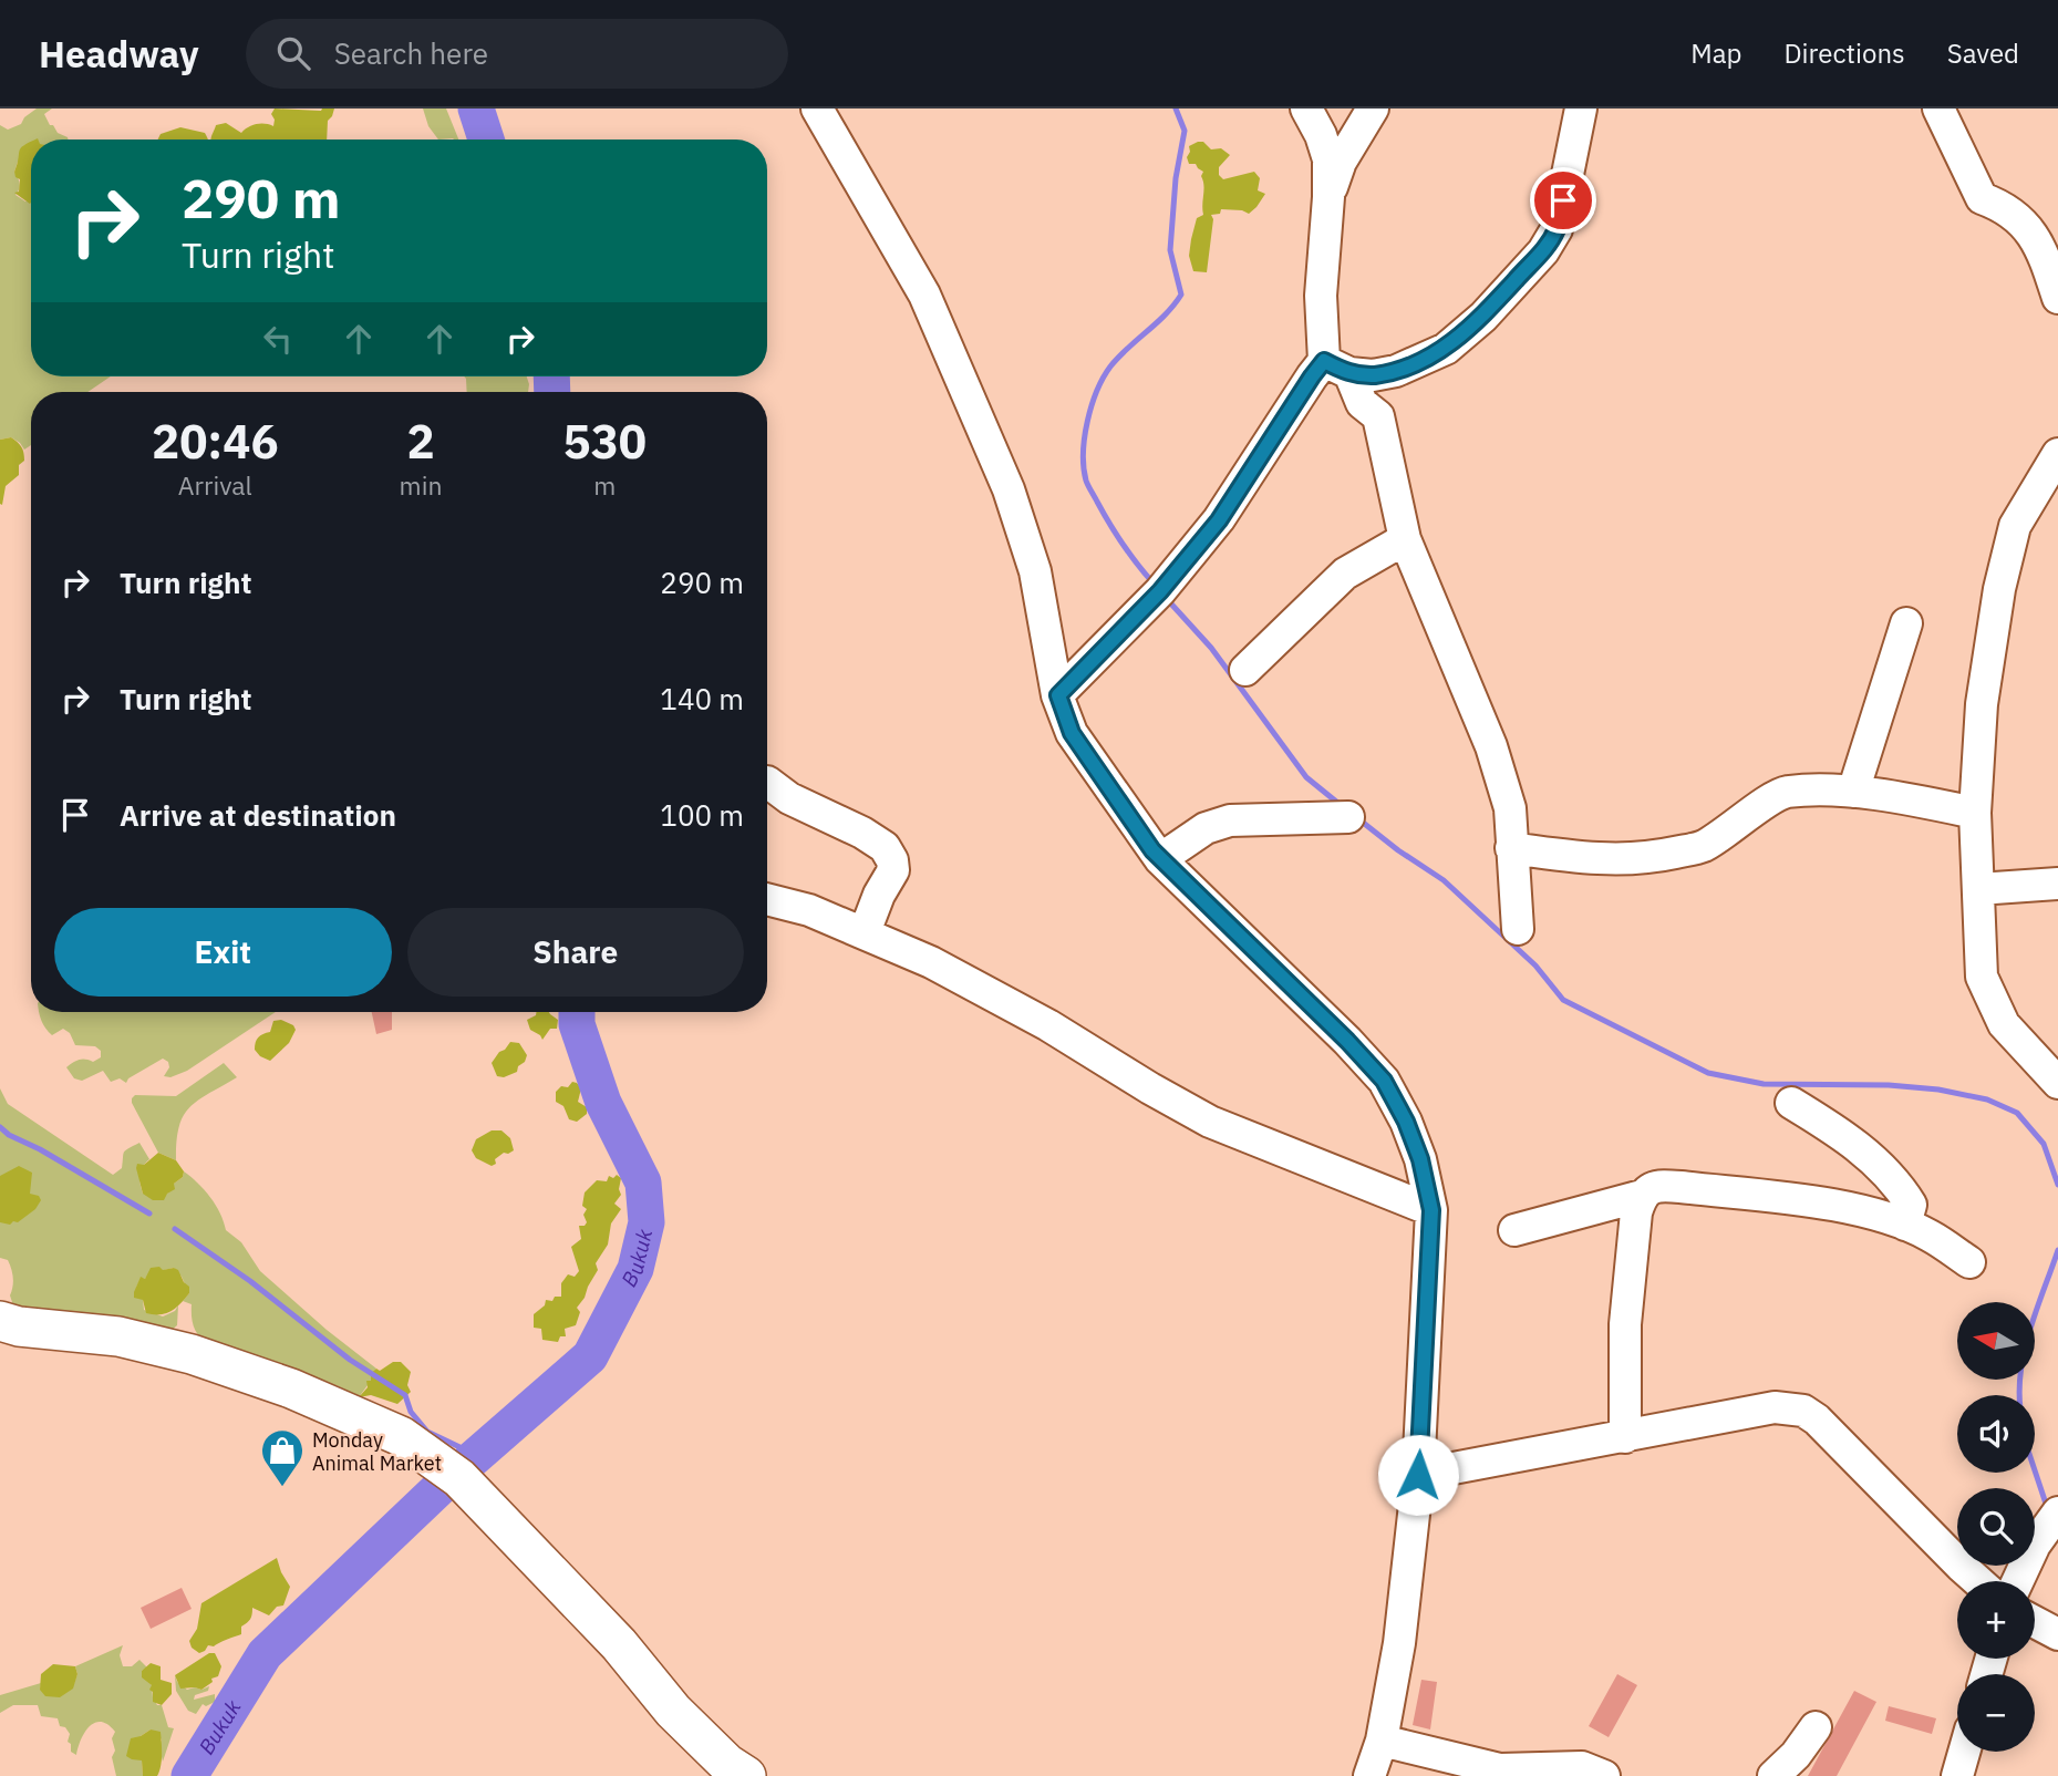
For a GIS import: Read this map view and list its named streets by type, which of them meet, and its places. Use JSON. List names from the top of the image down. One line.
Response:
{"water":["Bukuk"],"places":{"shop":["Monday Animal Market"]},"north":"left","page":{"header":"Headway","search":"Search here","nav":["Map","Directions","Saved"],"turn":["290 m","Turn right"],"eta":["20:46","Arrival","2","min","530","m"],"list":[{"name":"Turn right","value":"290 m"},{"name":"Turn right","value":"140 m"},{"name":"Arrive at destination","value":"100 m"}],"buttons":["Exit","Share"],"map_buttons":["+","−"]}}
